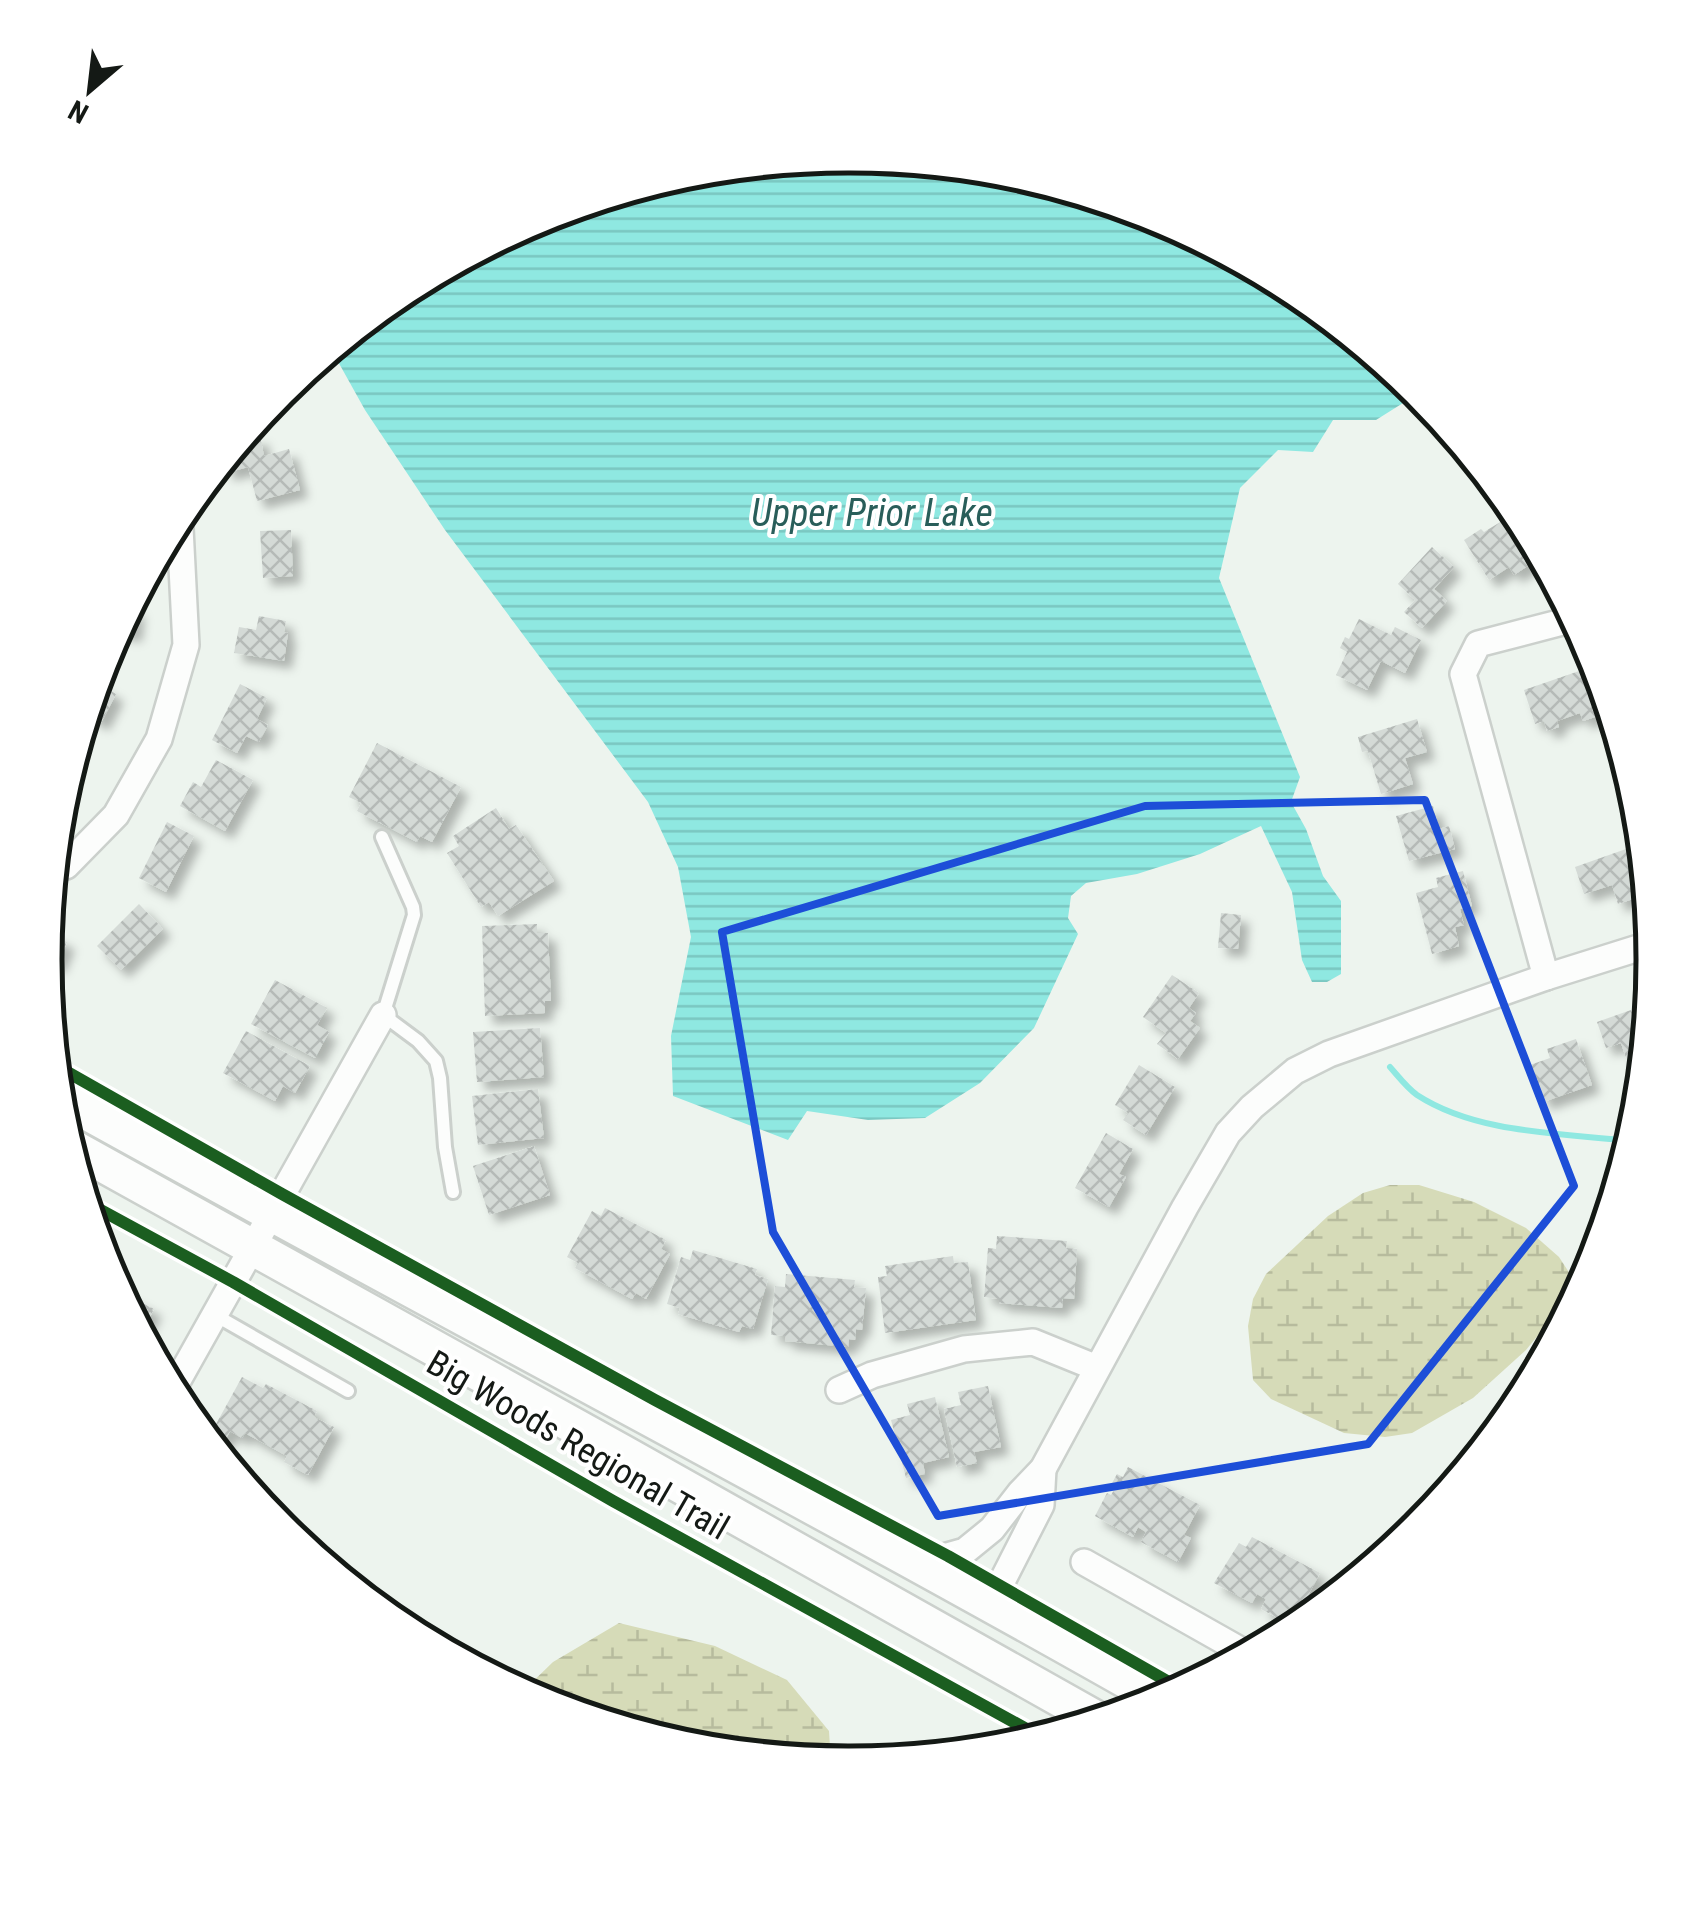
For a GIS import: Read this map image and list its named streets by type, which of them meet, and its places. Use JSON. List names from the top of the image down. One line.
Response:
{"streets":{"cycle path":["Big Woods Regional Trail"]},"water":["Upper Prior Lake"],"north":"bottom left"}
